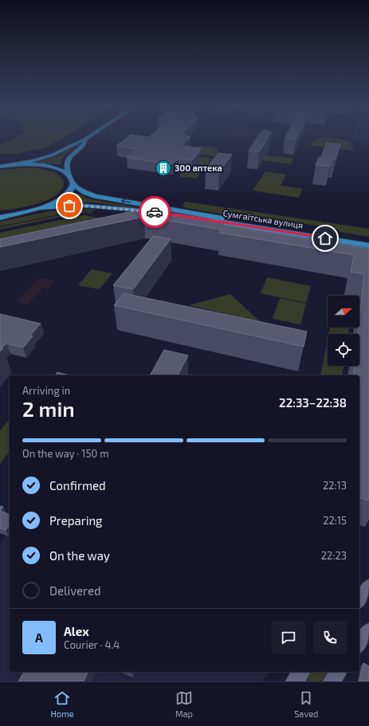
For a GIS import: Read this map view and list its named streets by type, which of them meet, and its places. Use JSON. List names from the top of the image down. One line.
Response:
{"streets":{"main road":["Сумгаїтська вулиця"]},"places":{"building":["300 аптека"]},"north":"right","page":{"heading":["2 min","Arriving in","22:33–22:38"],"panel":["Alex","Courier · 4.4"],"bar":"On the way · 150 m","list":[["Confirmed","22:13"],["Preparing","22:15"],["On the way","22:23"],"Delivered"],"round":"A","tabs":["Home","Map","Saved"]}}
